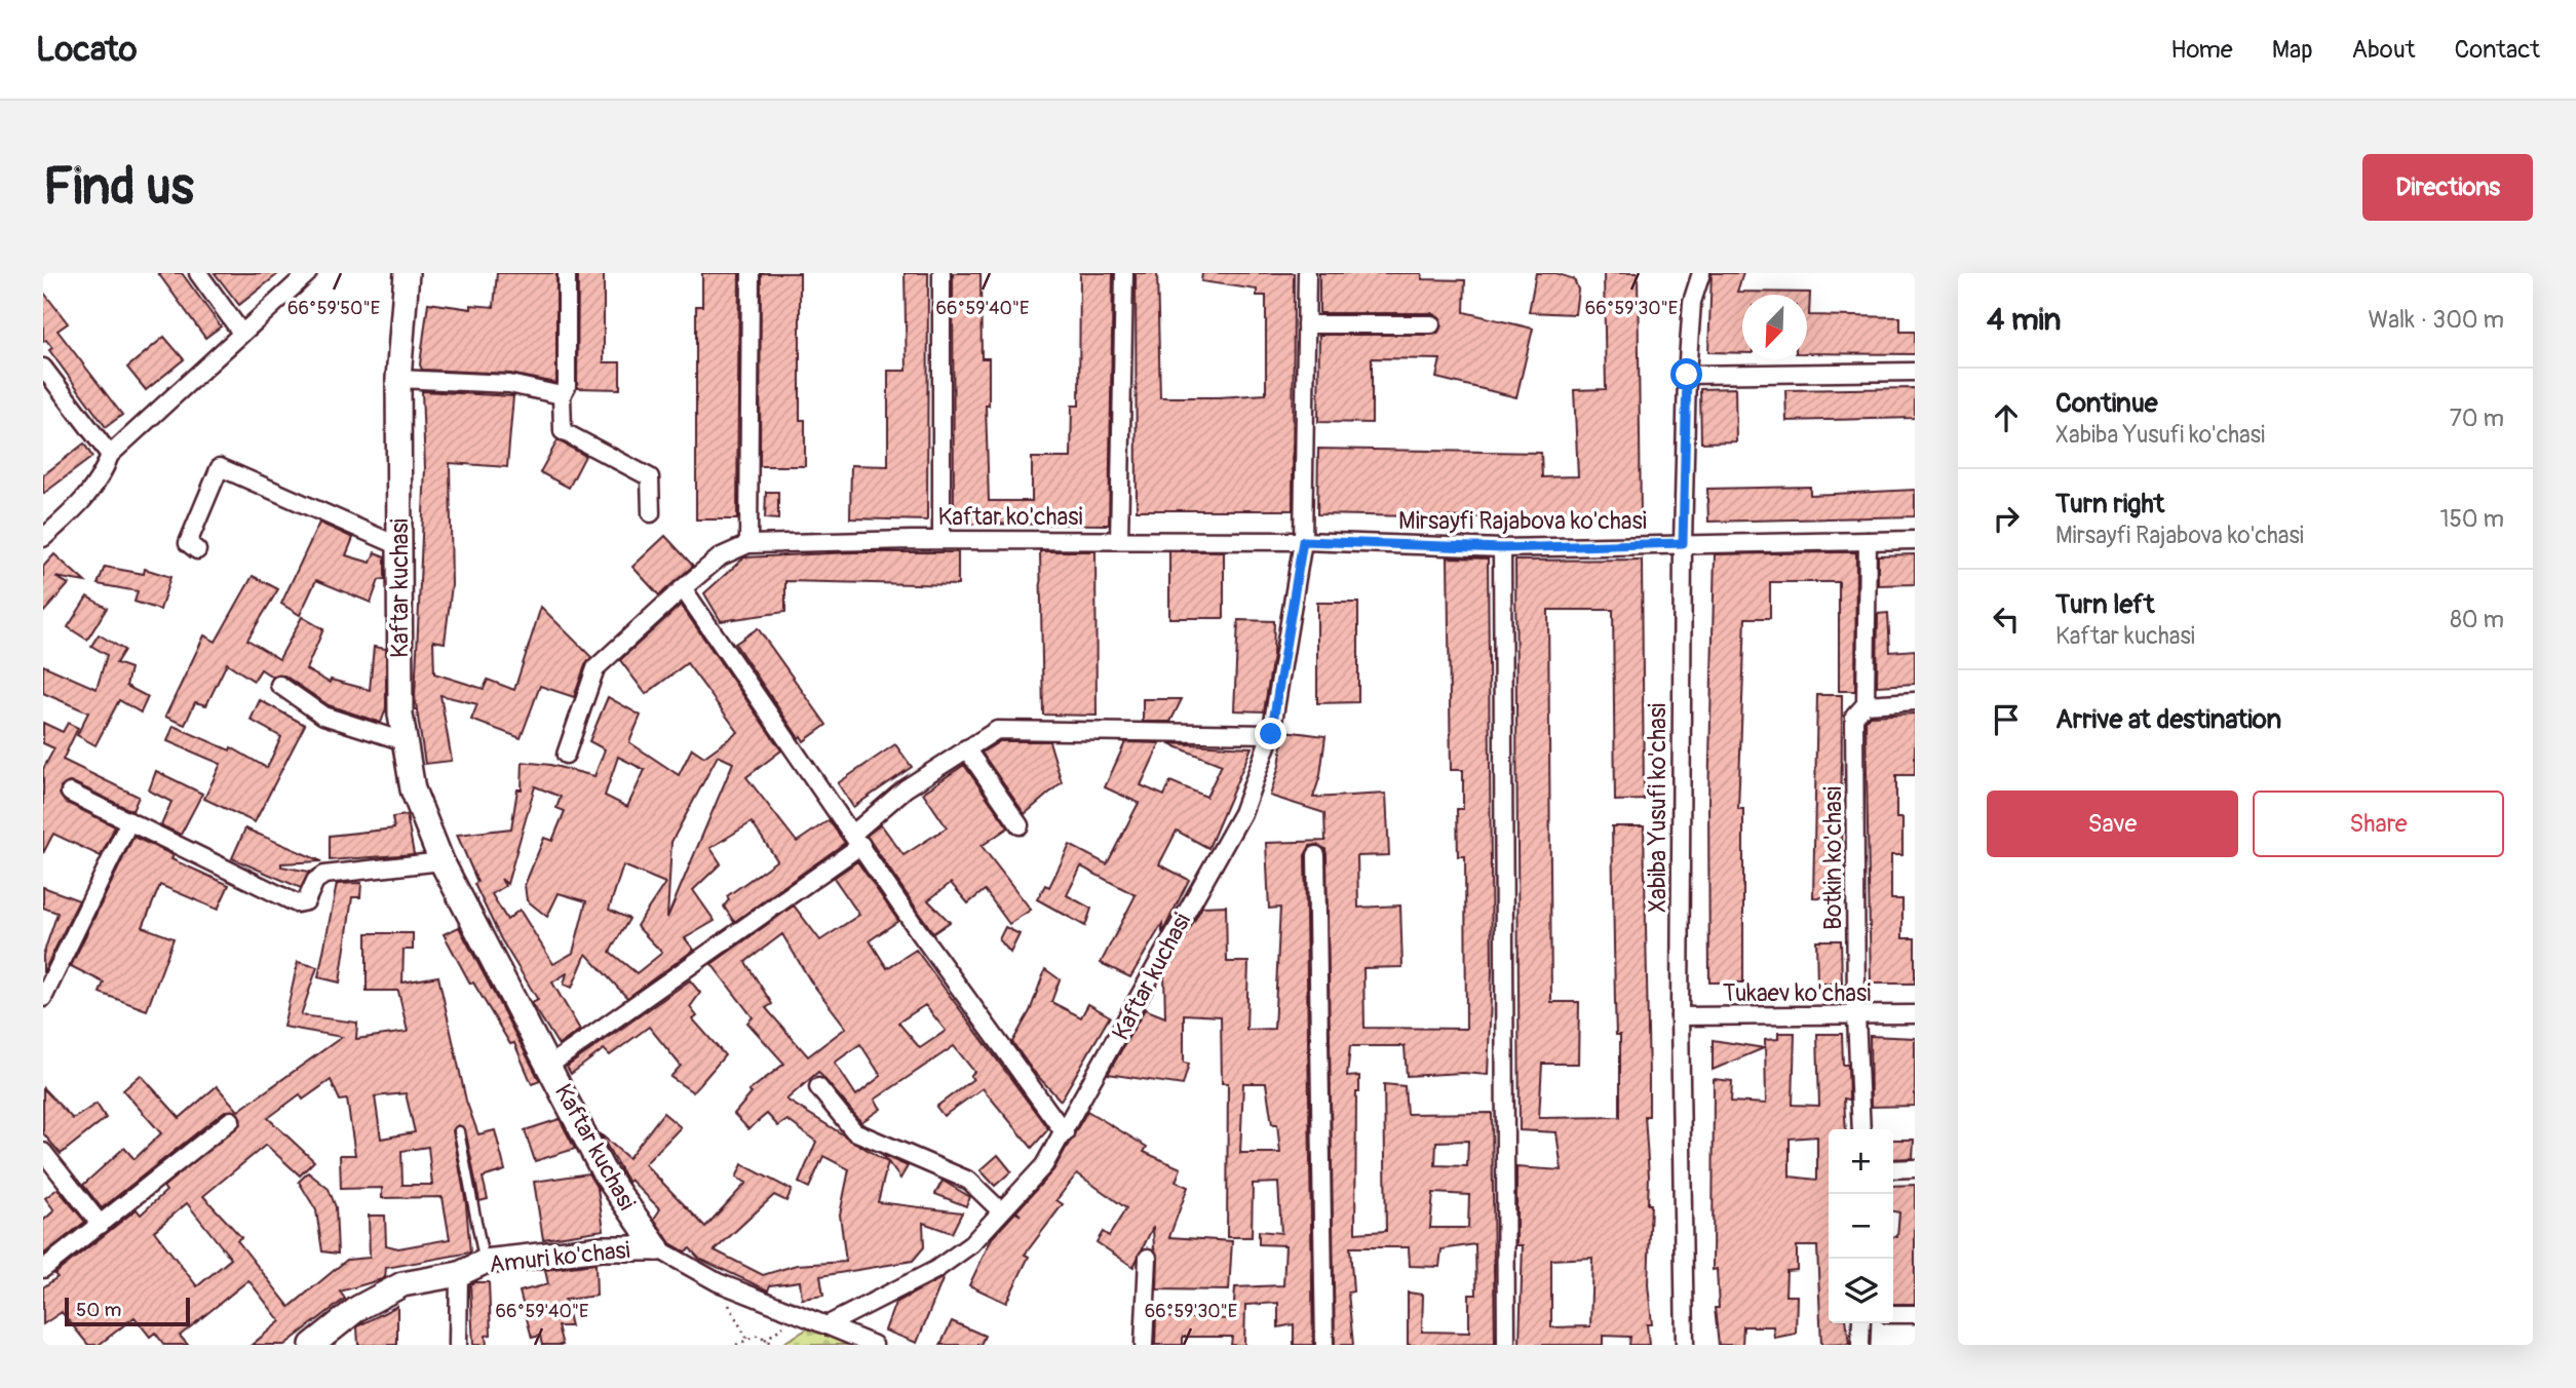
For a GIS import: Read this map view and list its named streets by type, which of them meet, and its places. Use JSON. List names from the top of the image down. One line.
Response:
{"streets":{"street":["Kaftar ko'chasi","Mirsayfi Rajabova ko'chasi","Kaftar kuchasi","Xabiba Yusufi ko'chasi","Botkin ko'chasi","Tukaev ko'chasi","Amuri ko'chasi"]},"crossings":[["Kaftar ko'chasi","Mirsayfi Rajabova ko'chasi"],["Kaftar ko'chasi","Kaftar kuchasi"],["Mirsayfi Rajabova ko'chasi","Kaftar kuchasi"],["Mirsayfi Rajabova ko'chasi","Xabiba Yusufi ko'chasi"],["Mirsayfi Rajabova ko'chasi","Botkin ko'chasi"],["Kaftar kuchasi","Amuri ko'chasi"],["Xabiba Yusufi ko'chasi","Tukaev ko'chasi"],["Botkin ko'chasi","Tukaev ko'chasi"]],"scale_bar":"50 m","north":"bottom left","page":{"header":"Locato","nav":["Home","Map","About","Contact"],"buttons":["Directions",["Save","Share"]],"title":"Find us","heading":["4 min","Walk · 300 m"],"list":[["Continue","Xabiba Yusufi ko'chasi","70 m"],["Turn right","Mirsayfi Rajabova ko'chasi","150 m"],["Turn left","Kaftar kuchasi","80 m"],"Arrive at destination"],"map_buttons":["+","−"],"scale":"50 m"},"coordinates":["66°59'40\"E","66°59'30\"E","66°59'50\"E"]}
